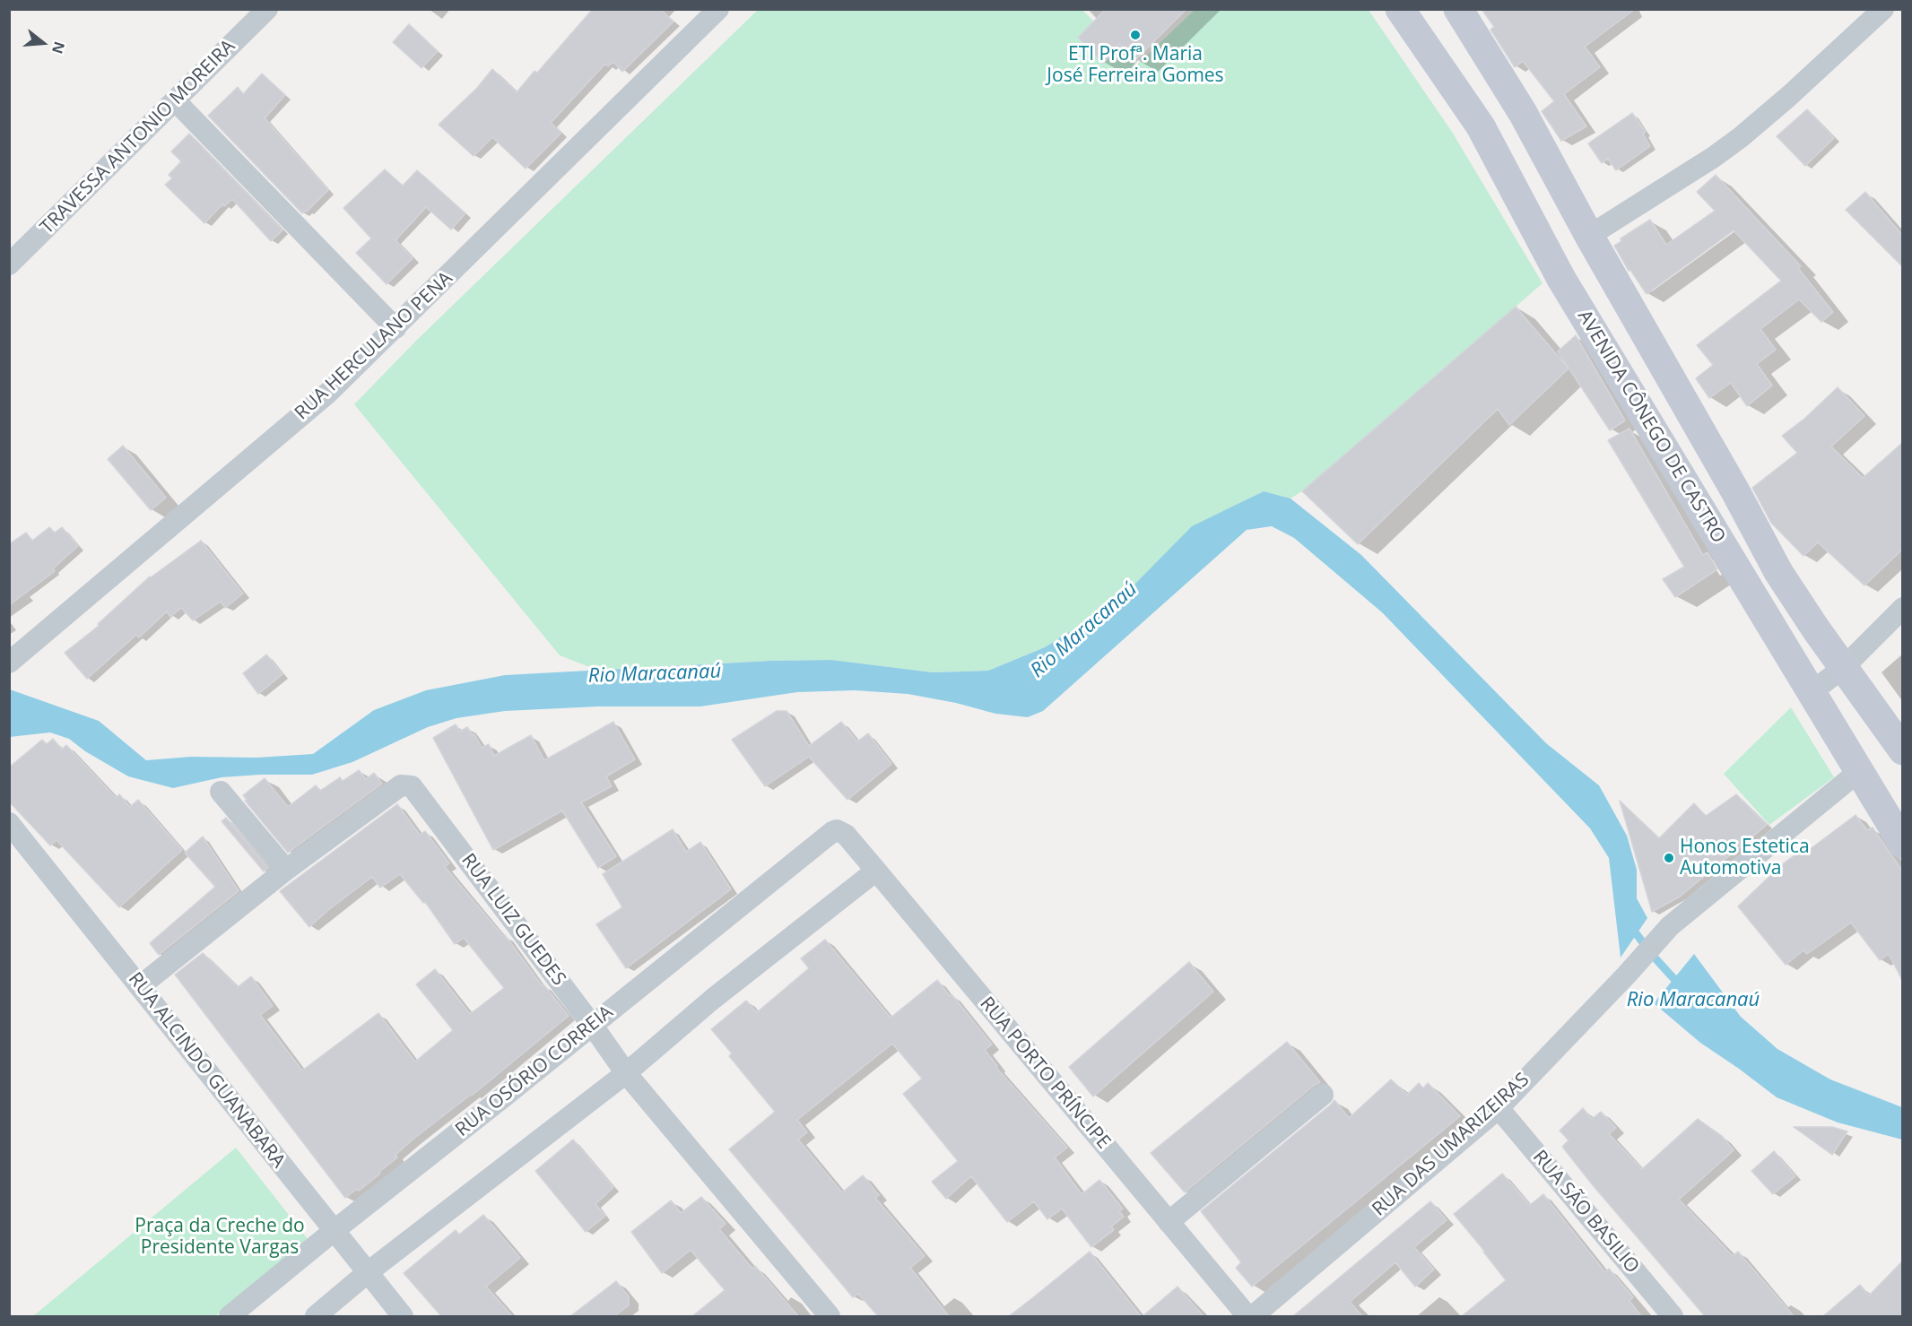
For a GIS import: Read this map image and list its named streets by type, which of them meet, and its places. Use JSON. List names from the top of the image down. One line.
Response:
{"streets":{"main road":["AVENIDA CÔNEGO DE CASTRO"],"street":["TRAVESSA ANTONIO MOREIRA","RUA HERCULANO PENA","RUA LUIZ GUEDES","RUA ALCINDO GUANABARA","RUA OSÓRIO CORREIA","RUA PORTO PRÍNCIPE","RUA DAS UMARIZEIRAS","RUA SÃO BASILIO"]},"crossings":[["AVENIDA CÔNEGO DE CASTRO","RUA DAS UMARIZEIRAS"],["RUA LUIZ GUEDES","RUA ALCINDO GUANABARA"],["RUA LUIZ GUEDES","RUA OSÓRIO CORREIA"],["RUA ALCINDO GUANABARA","RUA OSÓRIO CORREIA"],["RUA OSÓRIO CORREIA","RUA PORTO PRÍNCIPE"],["RUA DAS UMARIZEIRAS","RUA SÃO BASILIO"]],"water":["Rio Maracanaú"],"parks":["Praça da Creche do Presidente Vargas"],"places":["ETI Profª. Maria José Ferreira Gomes","Honos Estetica Automotiva"],"north":"right"}
